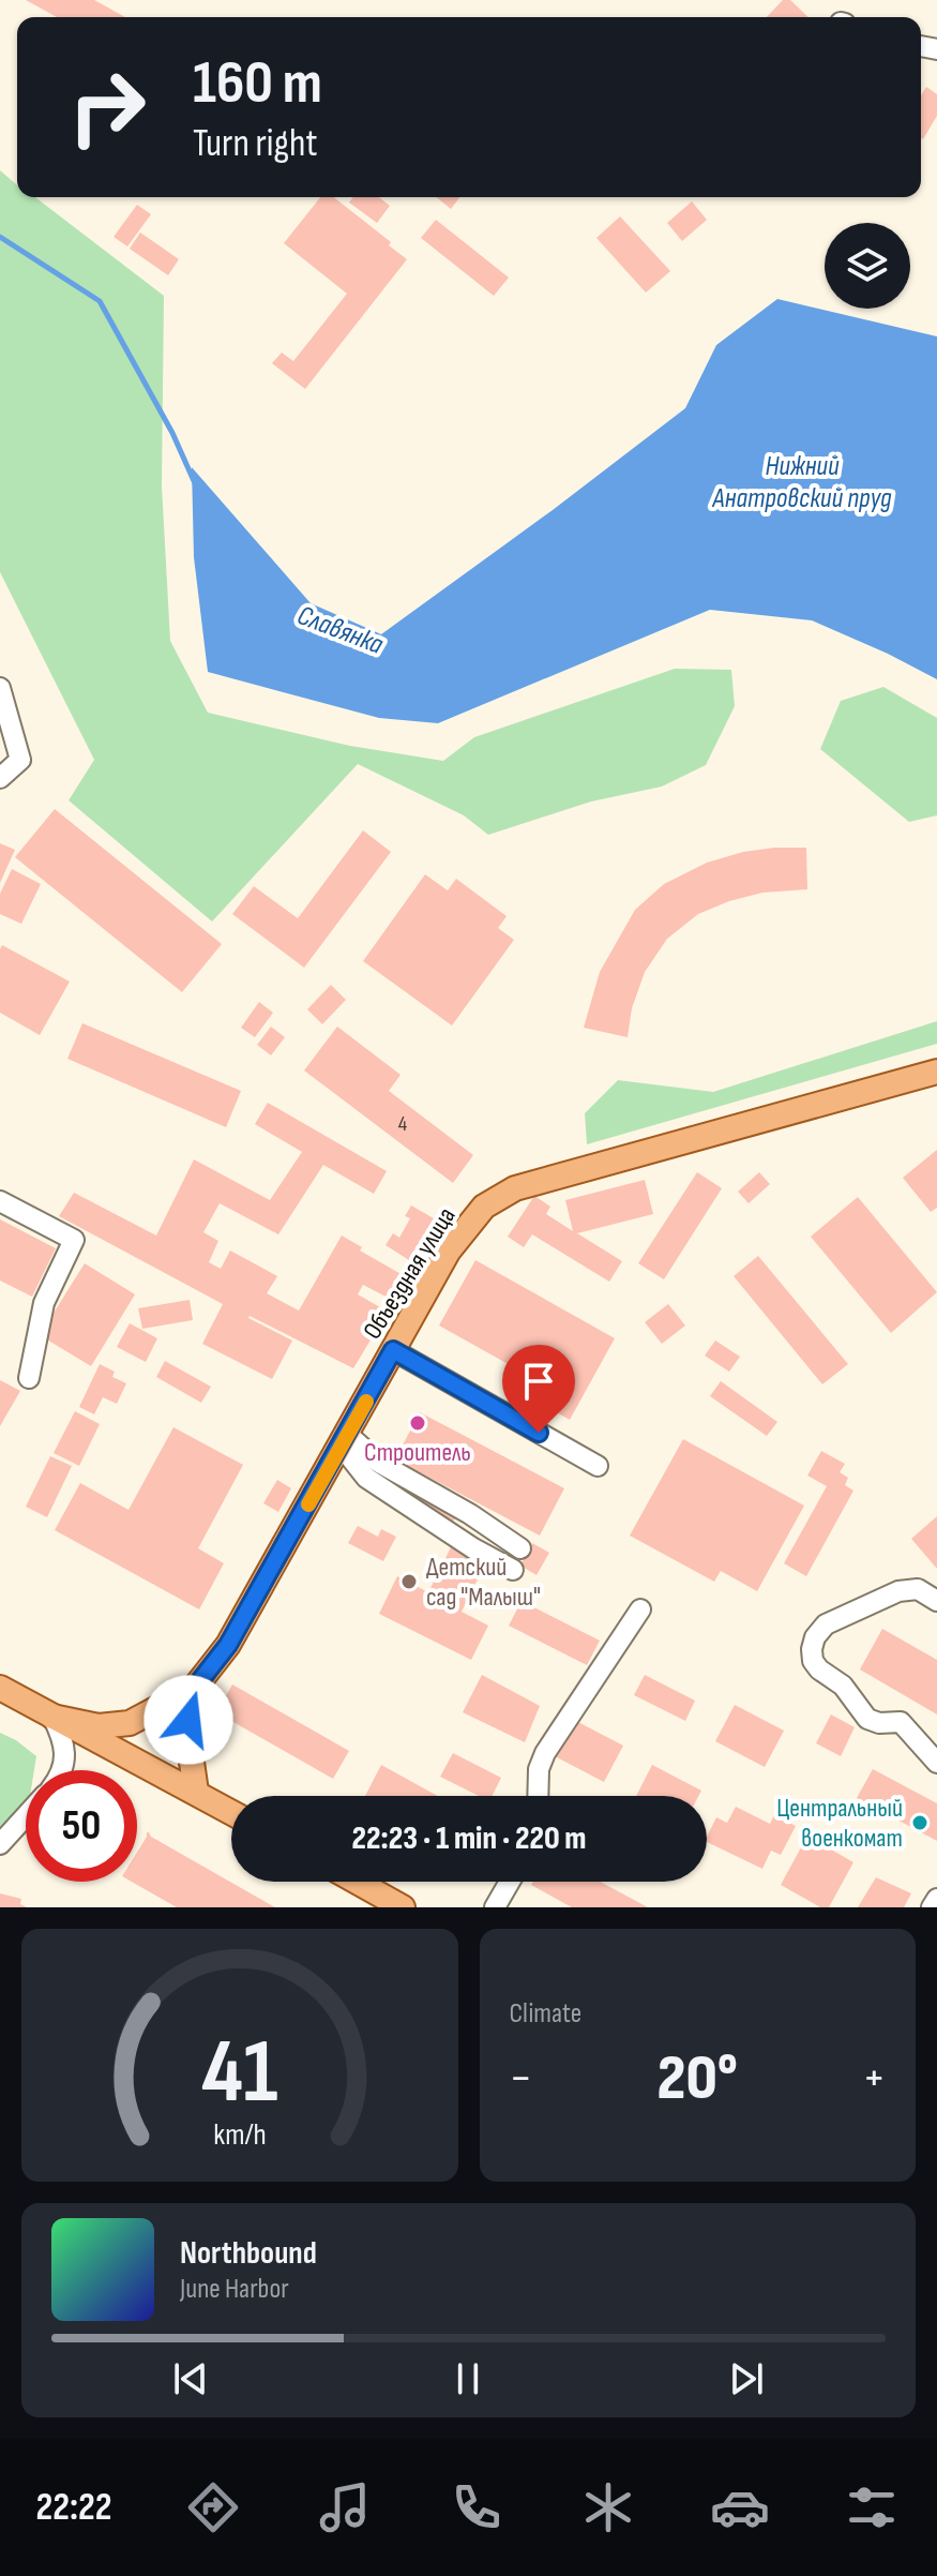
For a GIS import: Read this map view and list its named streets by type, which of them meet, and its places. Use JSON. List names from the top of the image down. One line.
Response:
{"streets":{"main road":["Объездная улица"]},"water":["Нижний Анатровский пруд","Славянка"],"places":["Строитель","Детский сад \"Малыш\"","Центральный военкомат"],"house_numbers":["4"],"page":{"turn":["160 m","Turn right"],"limit":"50","trip":"22:23 · 1 min · 220 m","tile":"Climate","heat":["−","20°","+"],"song":["Northbound","June Harbor"],"tabs":"22:22","gauge":["41","km/h"]}}
